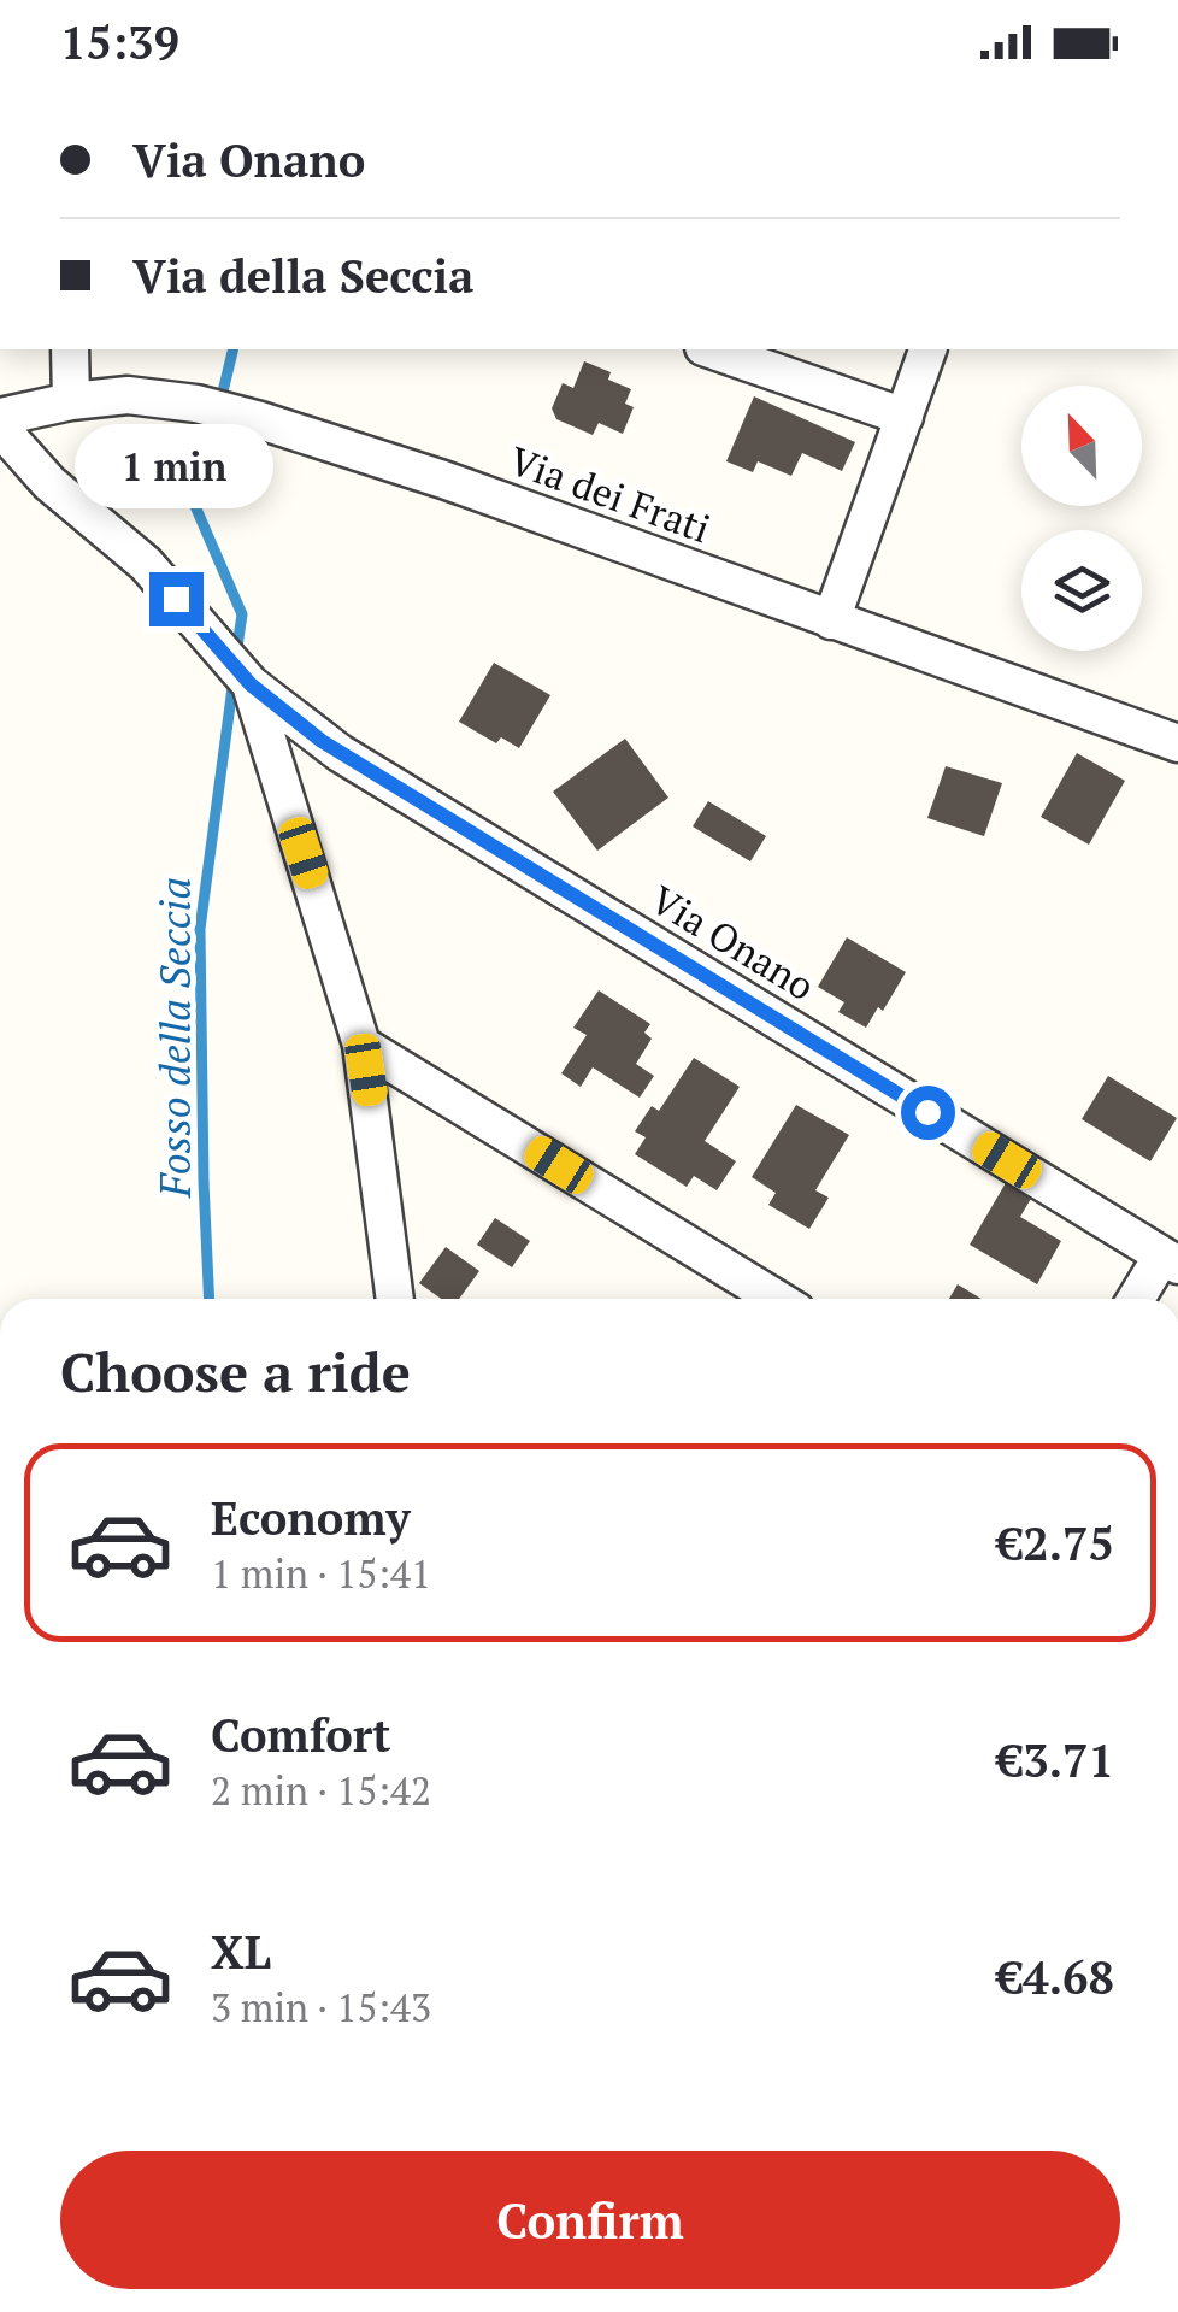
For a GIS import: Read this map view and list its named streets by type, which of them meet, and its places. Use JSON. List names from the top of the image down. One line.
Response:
{"streets":{"street":["Via dei Frati","Via Onano"]},"water":["Fosso della Seccia"],"north":"top left","page":{"status":"15:39","banner":["Via Onano","Via della Seccia"],"bubble":"1 min","heading":"Choose a ride","list":[{"name":"Economy","note":"1 min · 15:41","value":"€2.75"},{"name":"Comfort","note":"2 min · 15:42","value":"€3.71"},{"name":"XL","note":"3 min · 15:43","value":"€4.68"}],"buttons":"Confirm"}}
